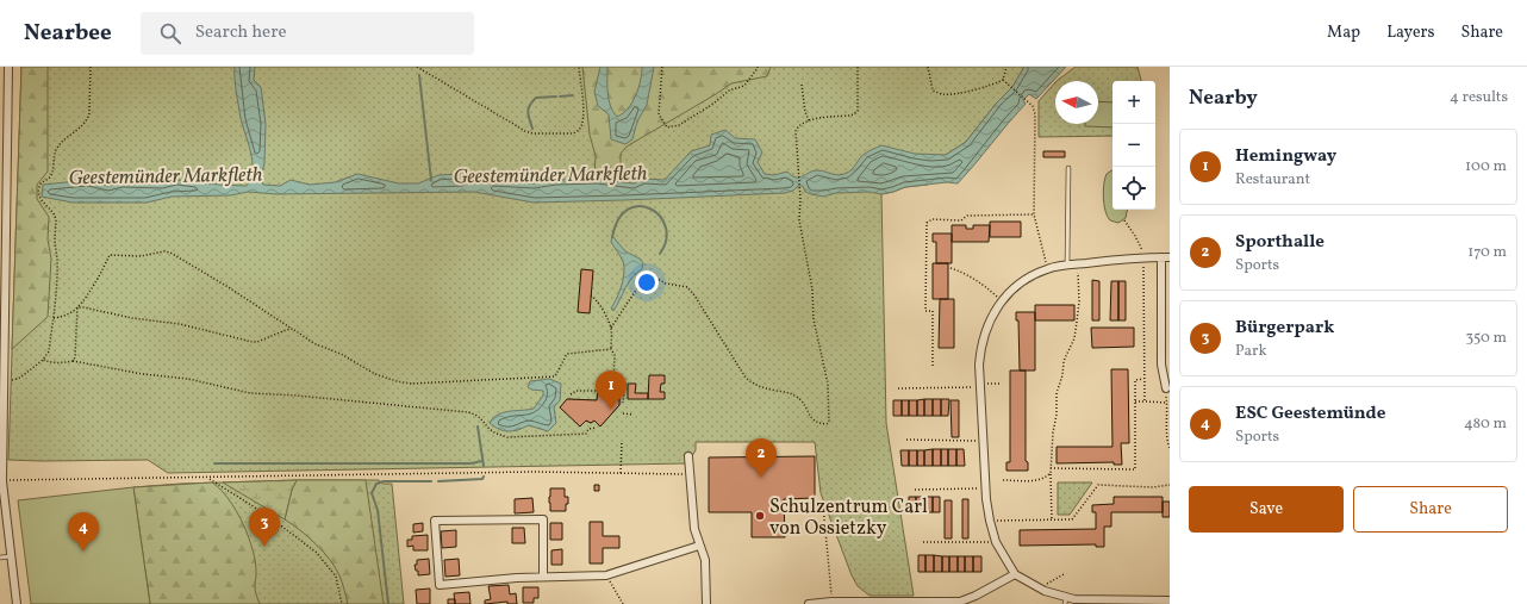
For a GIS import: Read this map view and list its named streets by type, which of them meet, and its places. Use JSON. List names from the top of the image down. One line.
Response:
{"water":["Geestemünder Markfleth"],"places":["Schulzentrum Carl von Ossietzky"],"north":"left","page":{"header":"Nearbee","search":"Search here","nav":["Map","Layers","Share"],"heading":["Nearby","4 results"],"map_buttons":["+","−"],"list":[{"mark":"1","name":"Hemingway","note":"Restaurant","value":"100 m"},{"mark":"2","name":"Sporthalle","note":"Sports","value":"170 m"},{"mark":"3","name":"Bürgerpark","note":"Park","value":"350 m"},{"mark":"4","name":"ESC Geestemünde","note":"Sports","value":"480 m"}],"pins":["1","2","3","4"],"buttons":["Save","Share"]}}
